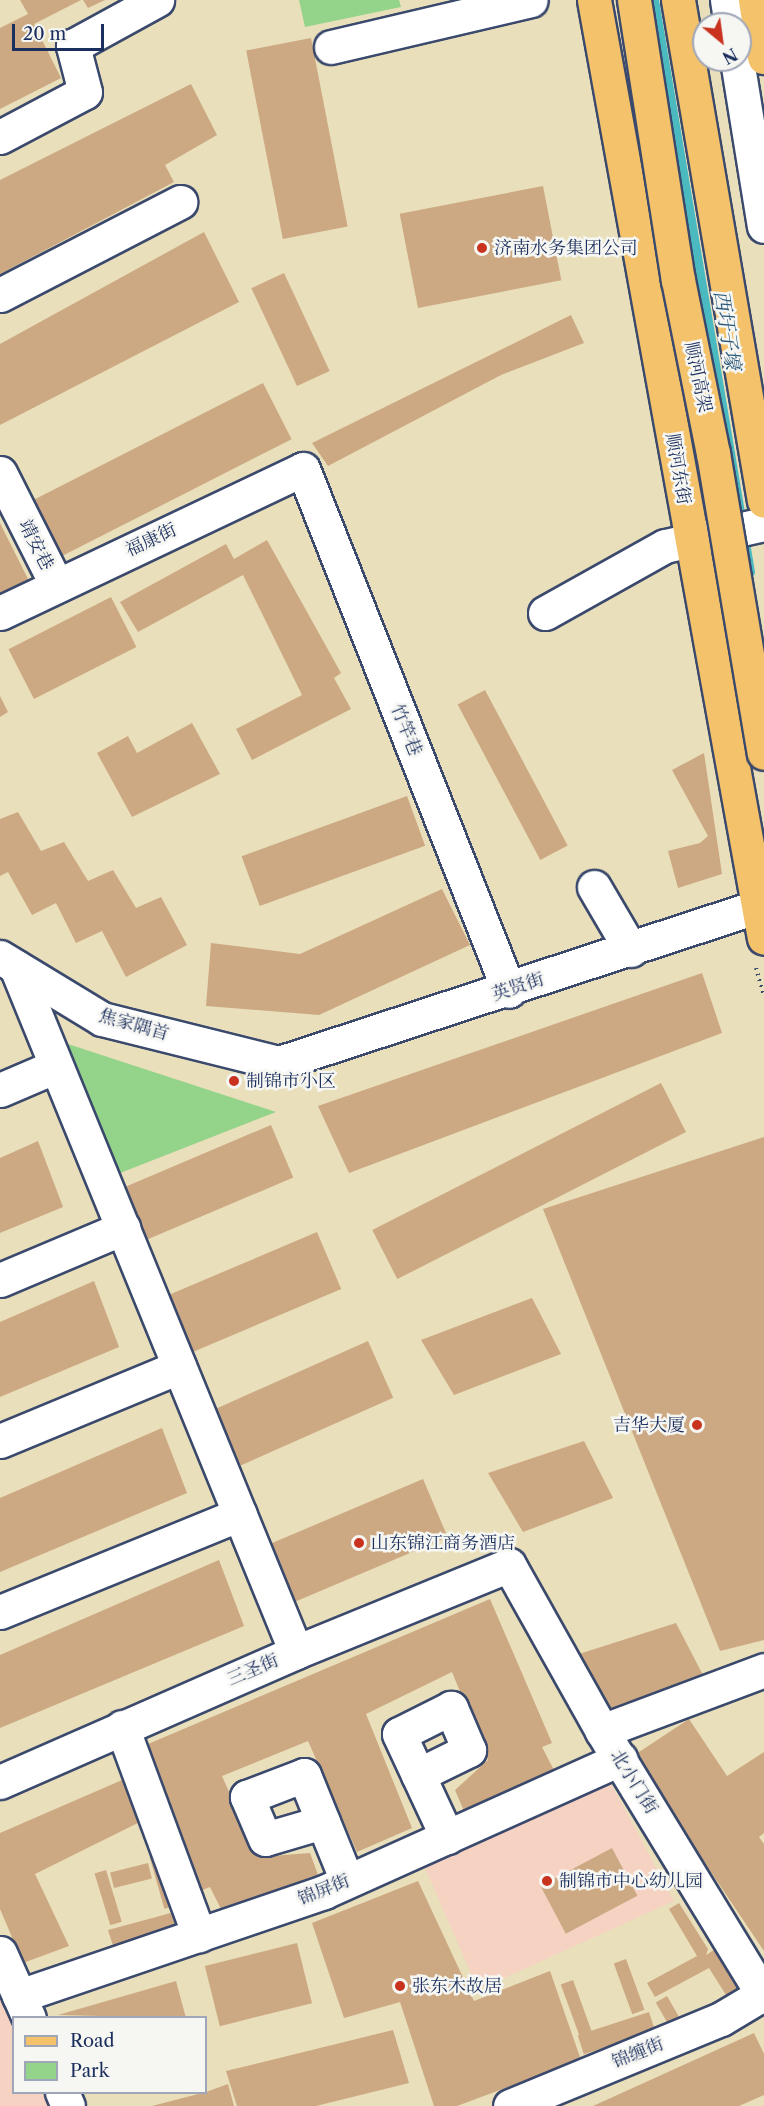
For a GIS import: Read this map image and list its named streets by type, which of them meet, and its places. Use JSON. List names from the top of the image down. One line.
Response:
{"streets":{"main road":["顺河高架","顺河东街"],"street":["福康街","靖安巷","竹竿巷","英贤街","焦家隅首","三圣街","北小门街","锦屏街","锦缠街"]},"crossings":[["顺河东街","英贤街"],["福康街","靖安巷"],["福康街","竹竿巷"],["竹竿巷","英贤街"],["英贤街","焦家隅首"],["三圣街","北小门街"],["北小门街","锦屏街"],["北小门街","锦缠街"]],"water":["西圩子壕"],"places":["济南水务集团公司","制锦市小区","吉华大厦","山东锦江商务酒店","制锦市中心幼儿园","张东木故居"],"legend":["Road","Park"],"scale_bar":"20 m","north":"bottom right"}
